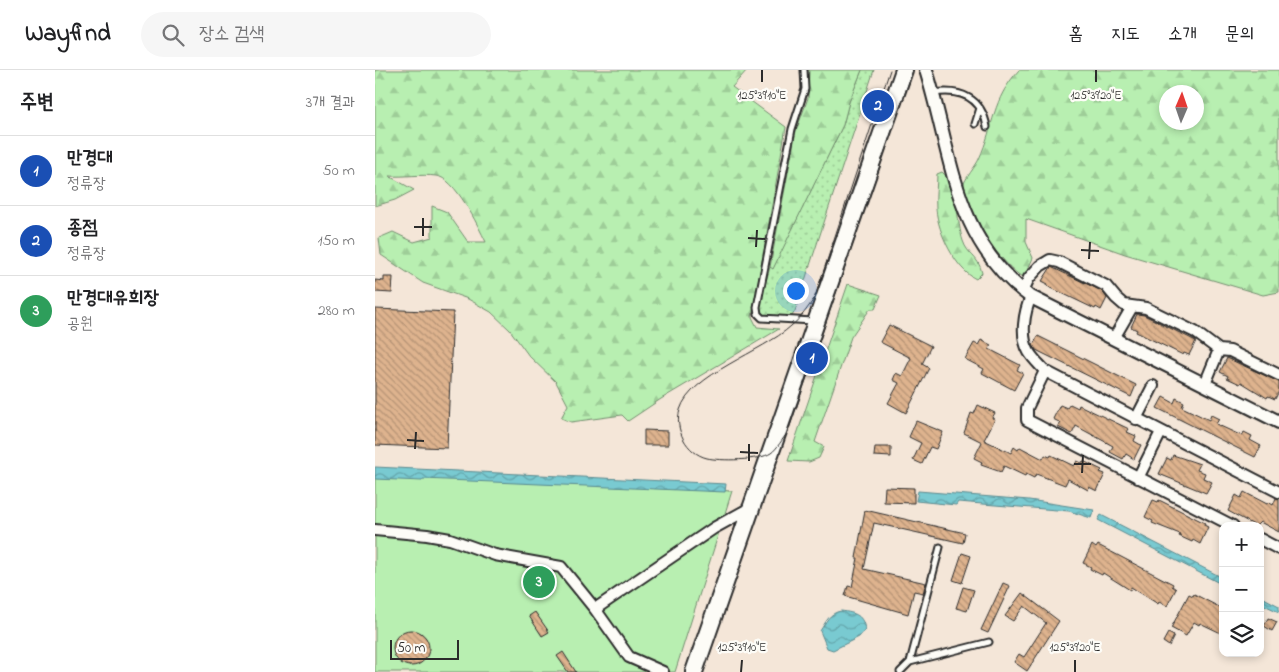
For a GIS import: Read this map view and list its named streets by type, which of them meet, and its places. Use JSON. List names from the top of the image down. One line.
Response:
{"scale_bar":"50 m","north":"top","page":{"header":"Wayfind","search":"장소 검색","nav":["홈","지도","소개","문의"],"heading":["주변","3개 결과"],"pins":["2","1","3"],"list":[{"mark":"1","name":"만경대","note":"정류장","value":"50 m"},{"mark":"2","name":"종점","note":"정류장","value":"150 m"},{"mark":"3","name":"만경대유희장","note":"공원","value":"280 m"}],"map_buttons":["+","−"],"scale":"50 m"},"coordinates":["125°39'10\"E","125°39'20\"E"]}
